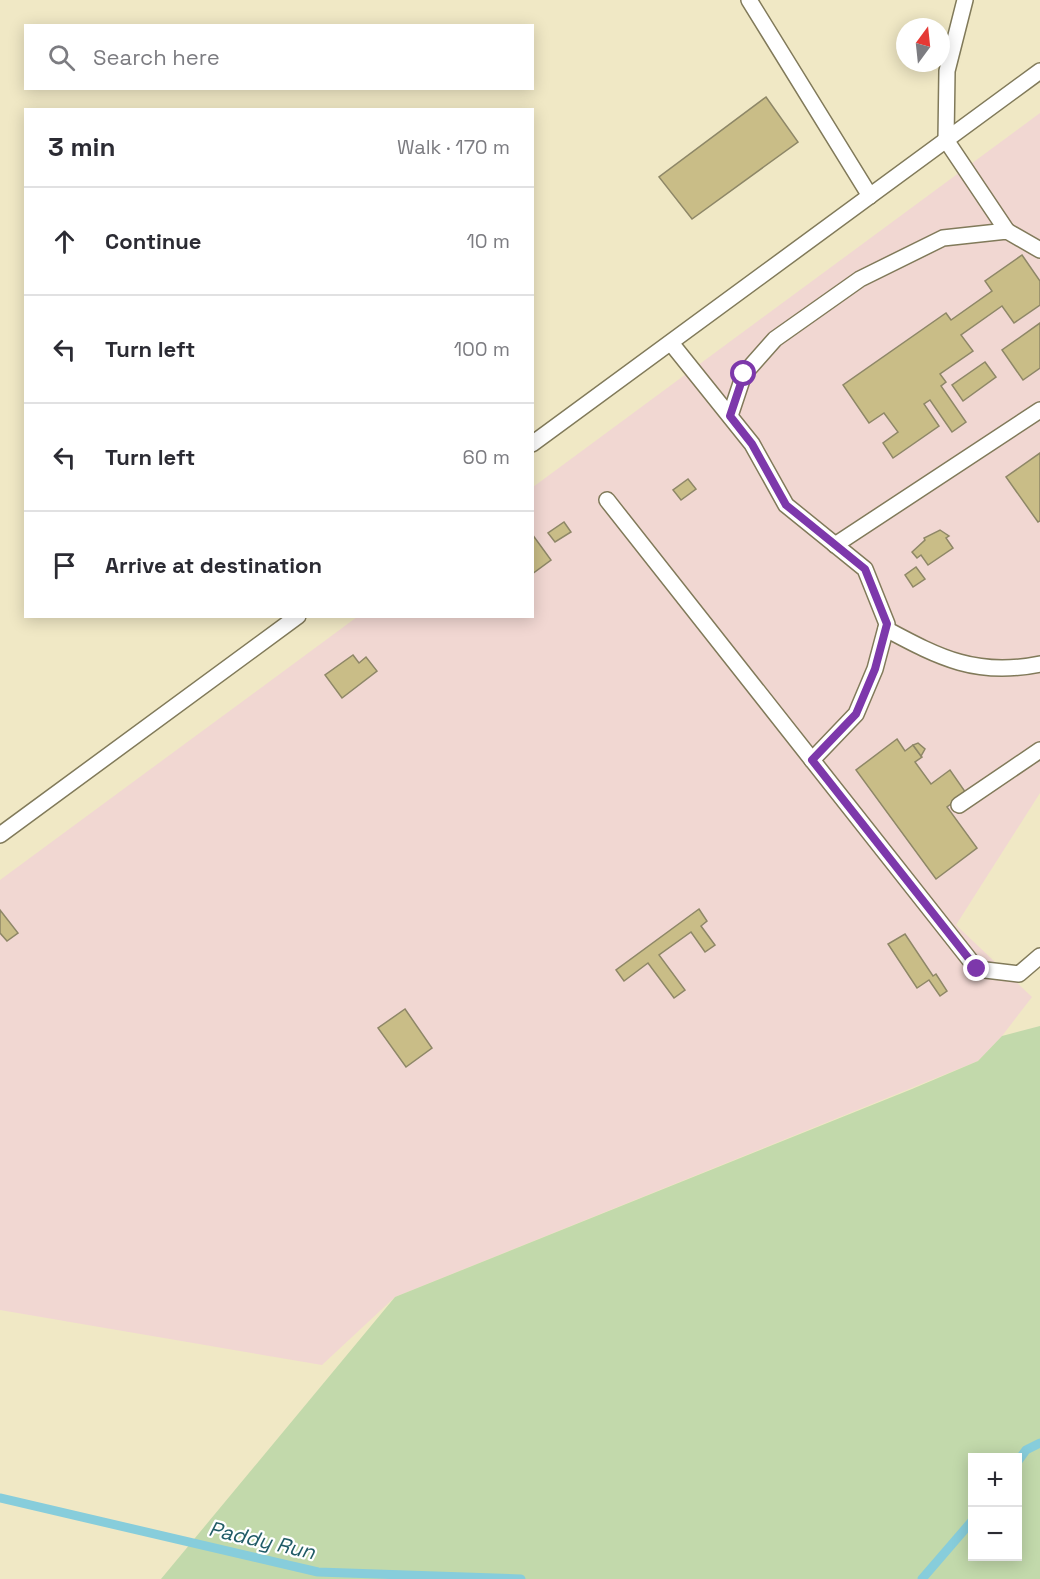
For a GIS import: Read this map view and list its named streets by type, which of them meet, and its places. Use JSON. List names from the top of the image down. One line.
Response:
{"water":["Paddy Run"],"north":"top","page":{"search":"Search here","heading":["3 min","Walk · 170 m"],"list":[["Continue","10 m"],["Turn left","100 m"],["Turn left","60 m"],"Arrive at destination"],"map_buttons":["+","−"]}}
